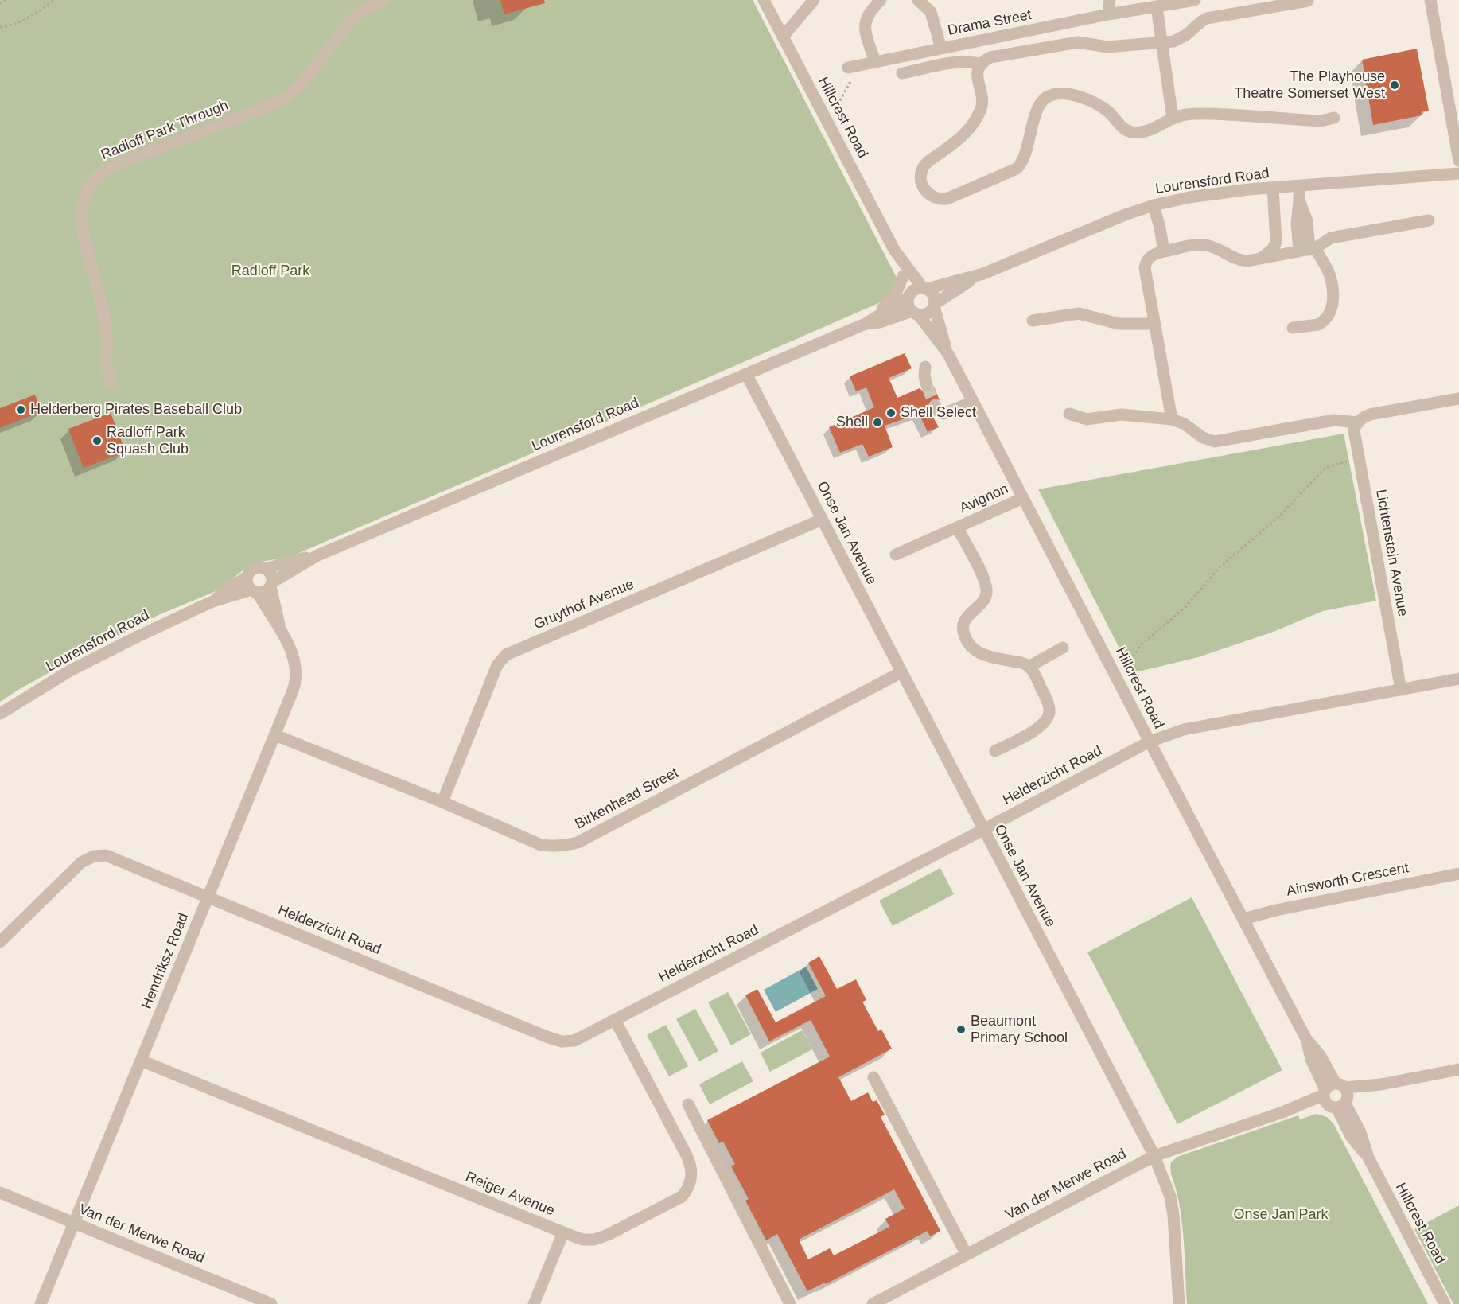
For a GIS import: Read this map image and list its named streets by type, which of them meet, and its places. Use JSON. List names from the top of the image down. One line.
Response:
{"streets":{"street":["Drama Street","Hillcrest Road","Radloff Park Through","Lourensford Road","Avignon","Onse Jan Avenue","Lichtenstein Avenue","Gruythof Avenue","Helderzicht Road","Birkenhead Street","Ainsworth Crescent","Hendriksz Road","Van der Merwe Road","Reiger Avenue"]},"crossings":[["Hillcrest Road","Lourensford Road"],["Hillcrest Road","Avignon"],["Hillcrest Road","Helderzicht Road"],["Hillcrest Road","Ainsworth Crescent"],["Hillcrest Road","Van der Merwe Road"],["Lourensford Road","Onse Jan Avenue"],["Lourensford Road","Hendriksz Road"],["Onse Jan Avenue","Gruythof Avenue"],["Onse Jan Avenue","Helderzicht Road"],["Onse Jan Avenue","Birkenhead Street"],["Onse Jan Avenue","Van der Merwe Road"],["Lichtenstein Avenue","Helderzicht Road"],["Gruythof Avenue","Birkenhead Street"],["Helderzicht Road","Hendriksz Road"],["Helderzicht Road","Reiger Avenue"],["Birkenhead Street","Hendriksz Road"],["Hendriksz Road","Van der Merwe Road"],["Hendriksz Road","Reiger Avenue"]],"parks":["Radloff Park","Onse Jan Park"],"places":["The Playhouse Theatre Somerset West","Helderberg Pirates Baseball Club","Shell Select","Shell","Radloff Park Squash Club","Beaumont Primary School"]}
